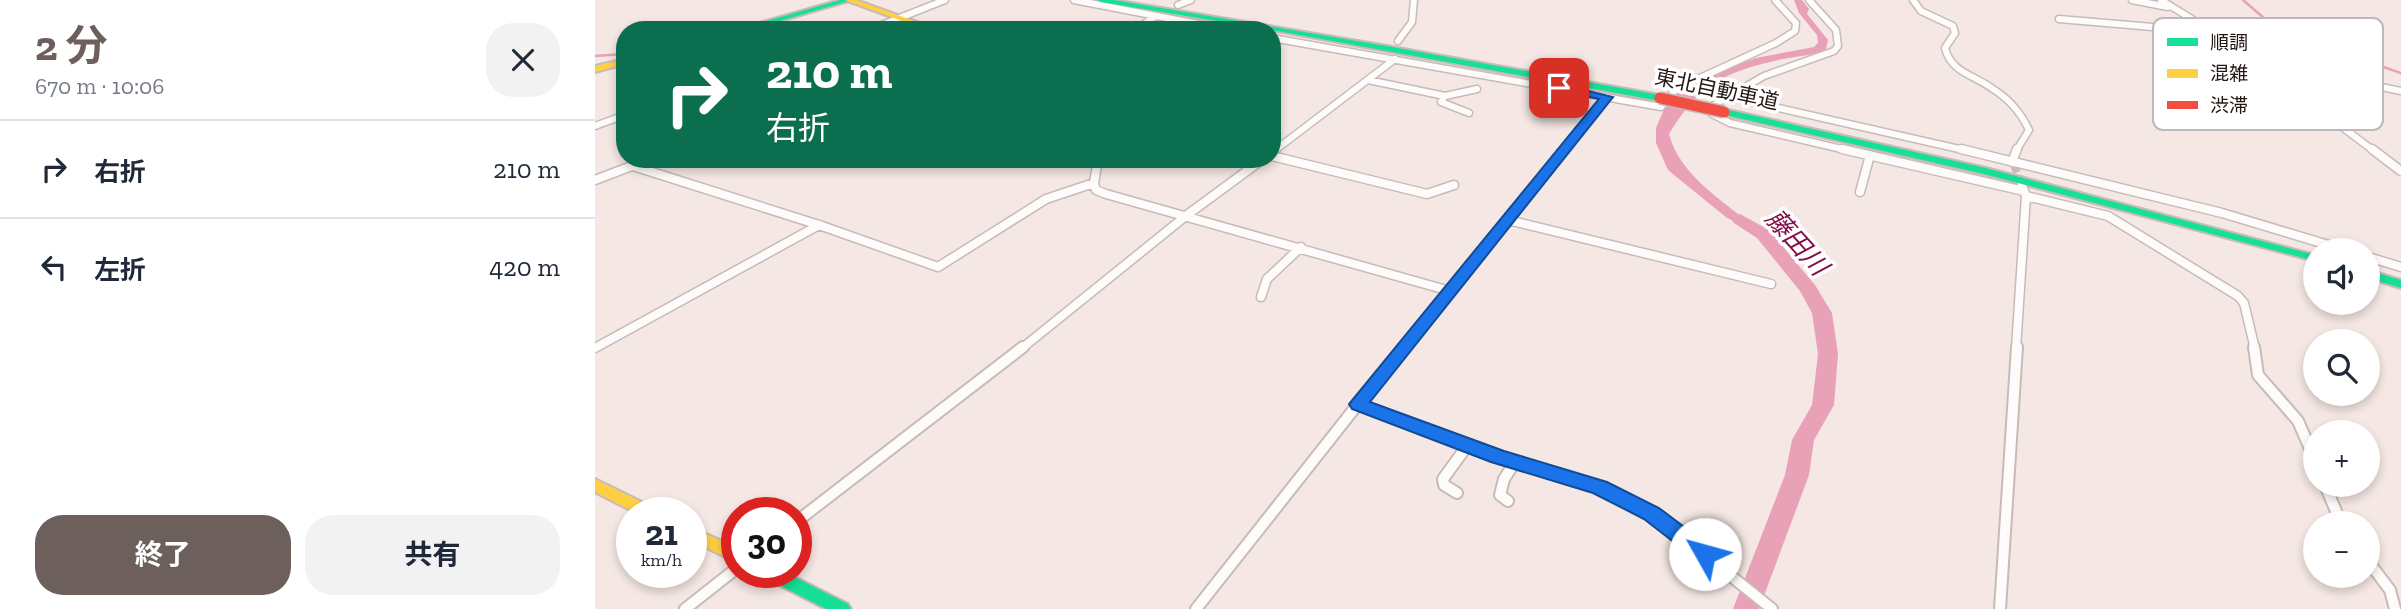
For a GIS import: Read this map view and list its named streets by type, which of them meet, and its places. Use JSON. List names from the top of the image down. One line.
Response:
{"streets":{"main road":["東北自動車道"]},"water":["藤田川"],"legend":["順調","混雑","渋滞"],"page":{"heading":["2 分","670 m · 10:06"],"turn":["210 m","右折"],"list":[{"name":"右折","value":"210 m"},{"name":"左折","value":"420 m"}],"map_buttons":["+","−"],"speed":"21 km/h","limit":"30","buttons":["終了","共有"]}}
